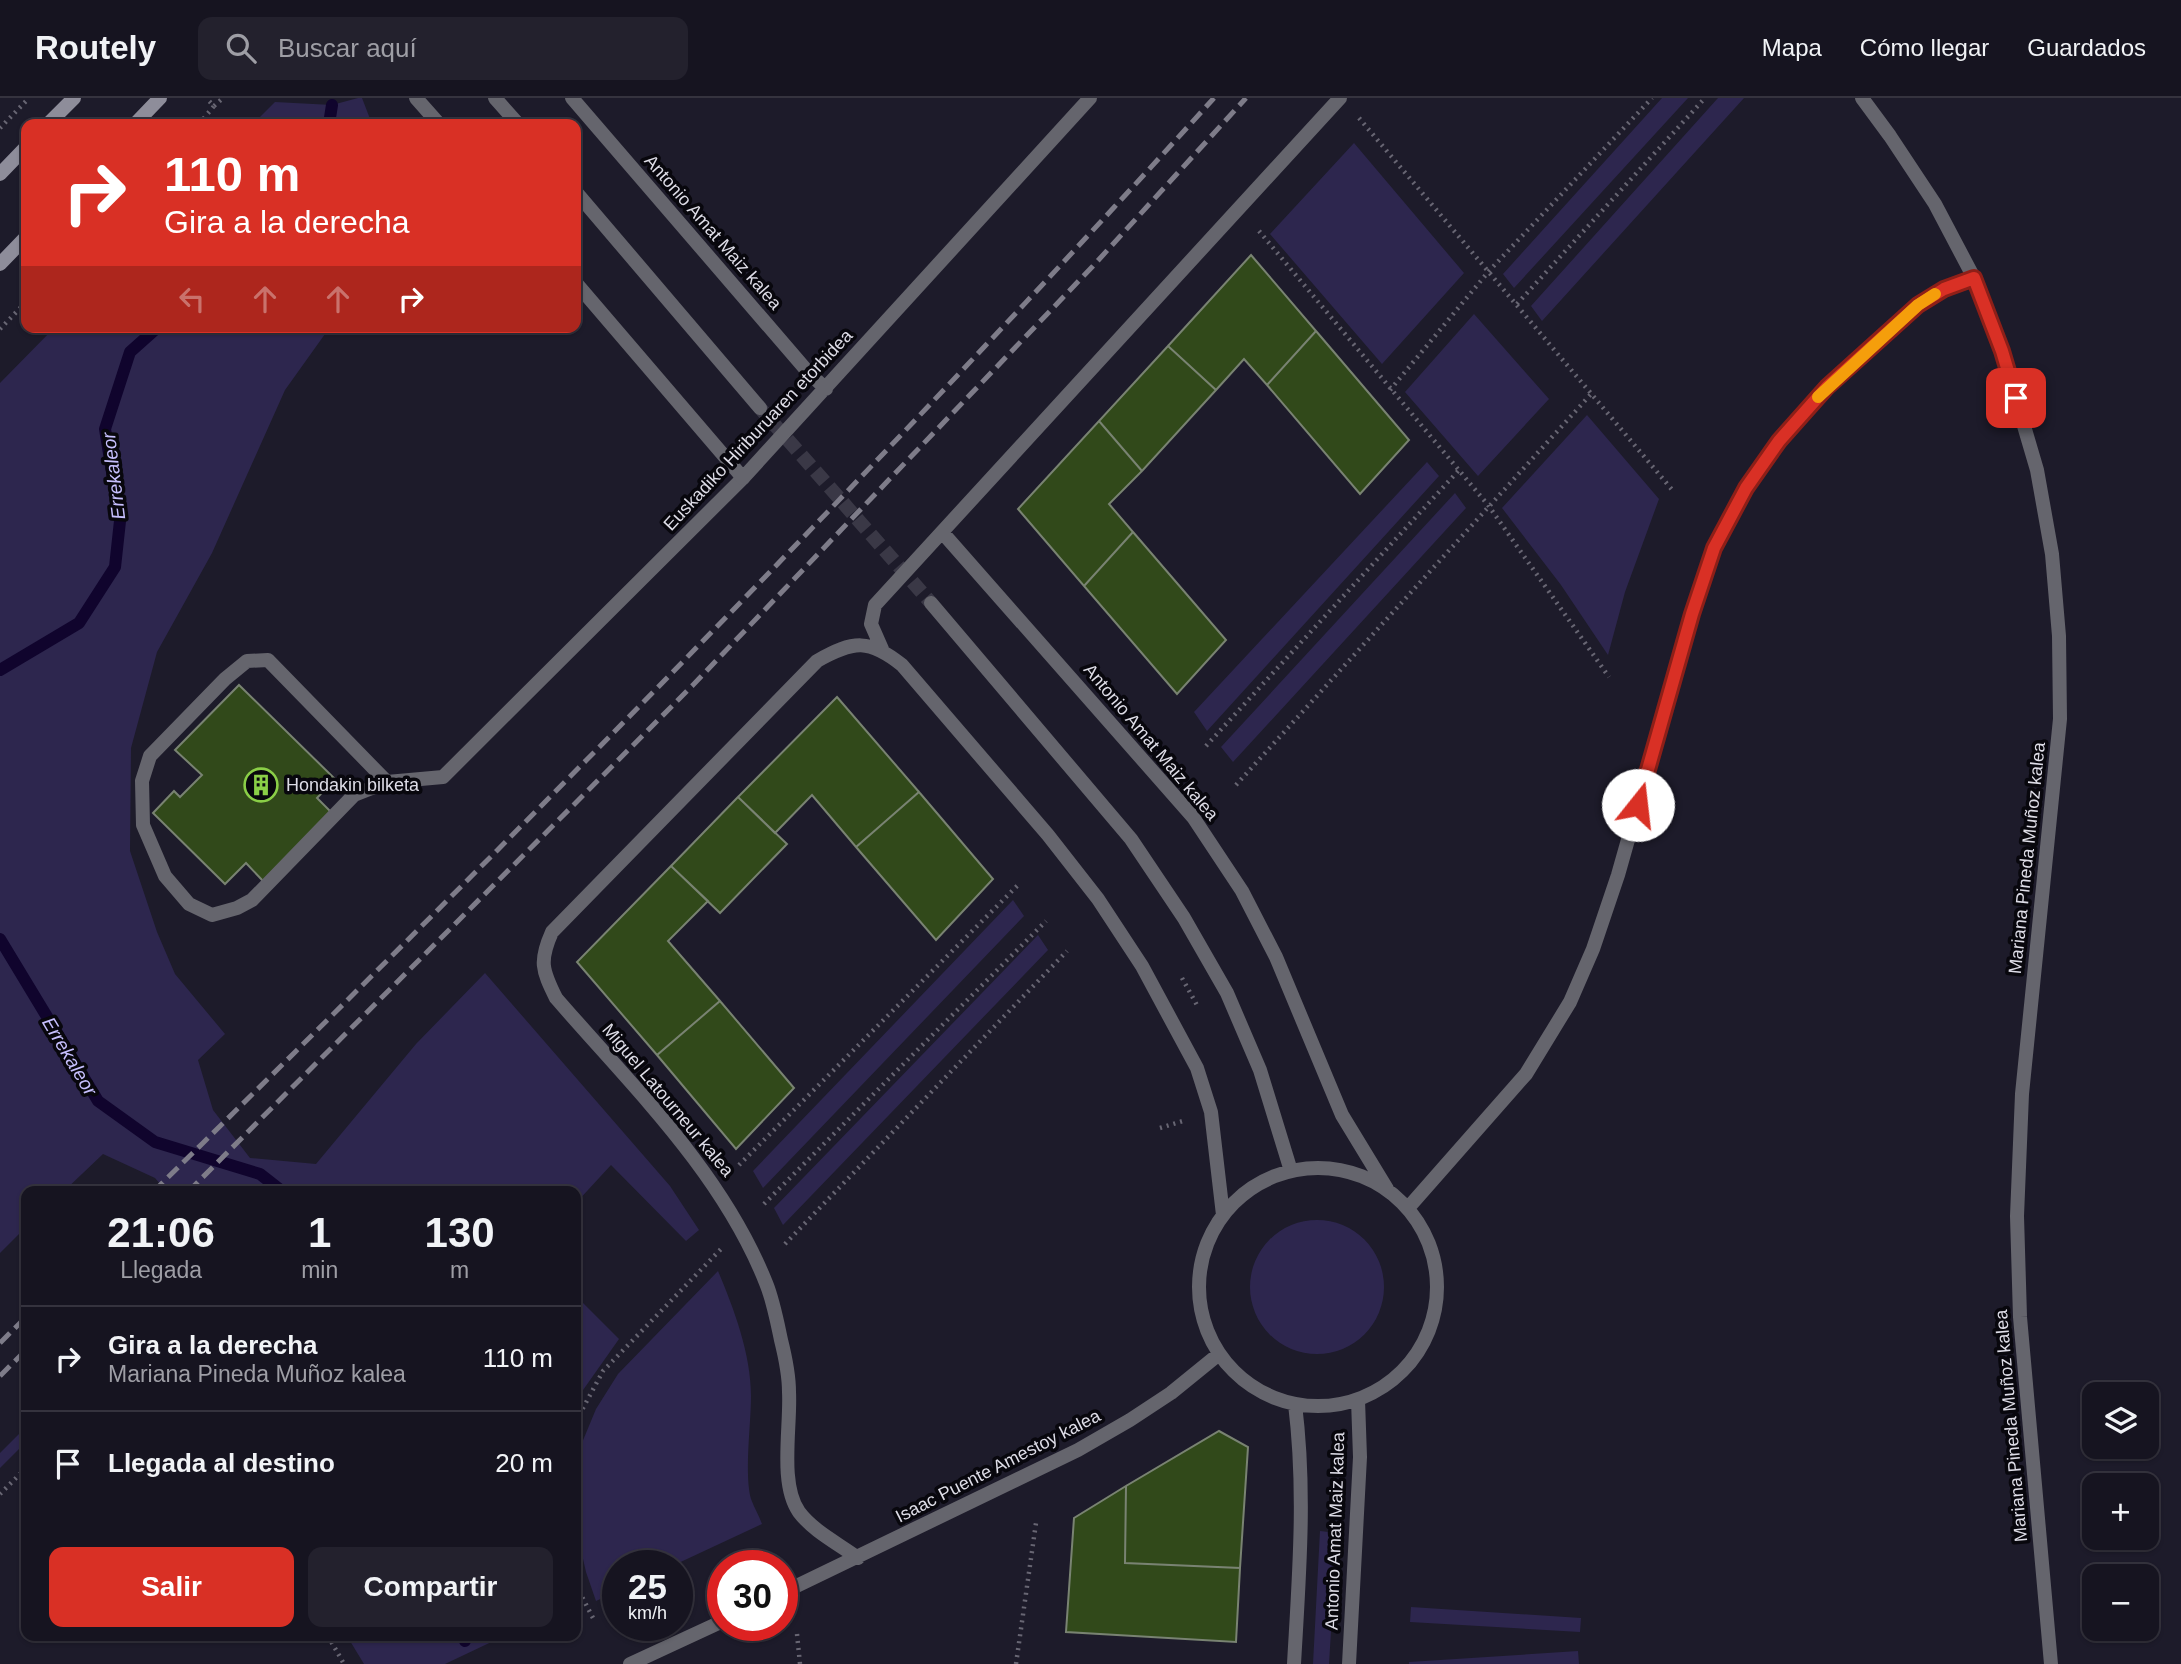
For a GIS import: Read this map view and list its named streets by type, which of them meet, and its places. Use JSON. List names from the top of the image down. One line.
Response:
{"streets":{"street":["Antonio Amat Maiz kalea","Euskadiko Hiriburuaren etorbidea","Mariana Pineda Muñoz kalea","Miguel Latourneur kalea","Isaac Puente Amestoy kalea"]},"crossings":[["Antonio Amat Maiz kalea","Euskadiko Hiriburuaren etorbidea"],["Antonio Amat Maiz kalea","Isaac Puente Amestoy kalea"],["Miguel Latourneur kalea","Isaac Puente Amestoy kalea"]],"water":["Errekaleor"],"places":{"building":["Hondakin bilketa"]},"page":{"header":"Routely","search":"Buscar aquí","nav":["Mapa","Cómo llegar","Guardados"],"turn":["110 m","Gira a la derecha"],"eta":["21:06","Llegada","1","min","130","m"],"list":[{"name":"Gira a la derecha","note":"Mariana Pineda Muñoz kalea","value":"110 m"},{"name":"Llegada al destino","value":"20 m"}],"map_buttons":["+","−"],"buttons":["Salir","Compartir"],"speed":"25 km/h","limit":"30"}}
